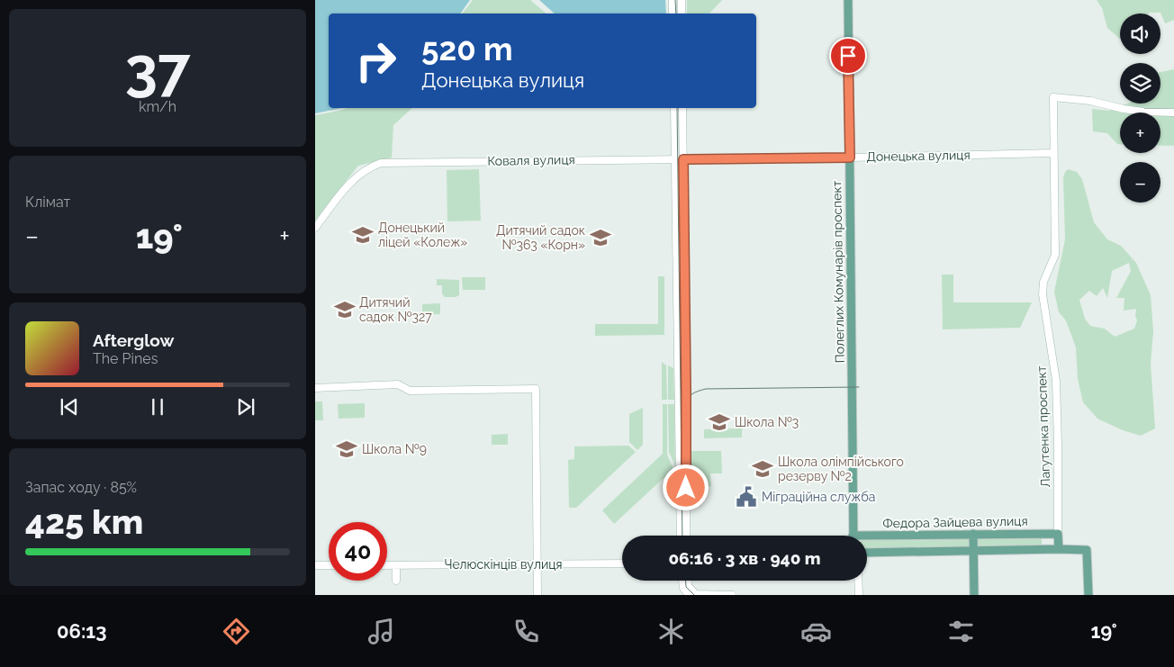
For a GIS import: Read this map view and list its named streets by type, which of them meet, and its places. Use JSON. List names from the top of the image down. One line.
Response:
{"streets":{"main road":["Полеглих Комунарів проспект","Лагутенка проспект","Федора Зайцева вулиця"],"street":["Донецька вулиця","Коваля вулиця","Челюскінців вулиця"]},"crossings":[["Донецька вулиця","Коваля вулиця"],["Донецька вулиця","Полеглих Комунарів проспект"],["Донецька вулиця","Лагутенка проспект"],["Лагутенка проспект","Федора Зайцева вулиця"]],"places":{"school or university":["Донецький ліцей «Колеж»","Дитячий садок №363 «Корн»","Дитячий садок №327","Школа №3","Школа №9","Школа олімпійського резерву №2"],"public building":["Міграційна служба"]},"page":{"tile":[["37","km/h"],"Клімат",["Запас ходу · 85%","425 km"]],"map_buttons":["+","−"],"turn":["520 m","Донецька вулиця"],"heat":["−","19°","+"],"song":["Afterglow","The Pines"],"limit":"40","trip":"06:16 · 3 хв · 940 m","tabs":["06:13","19°"]}}
